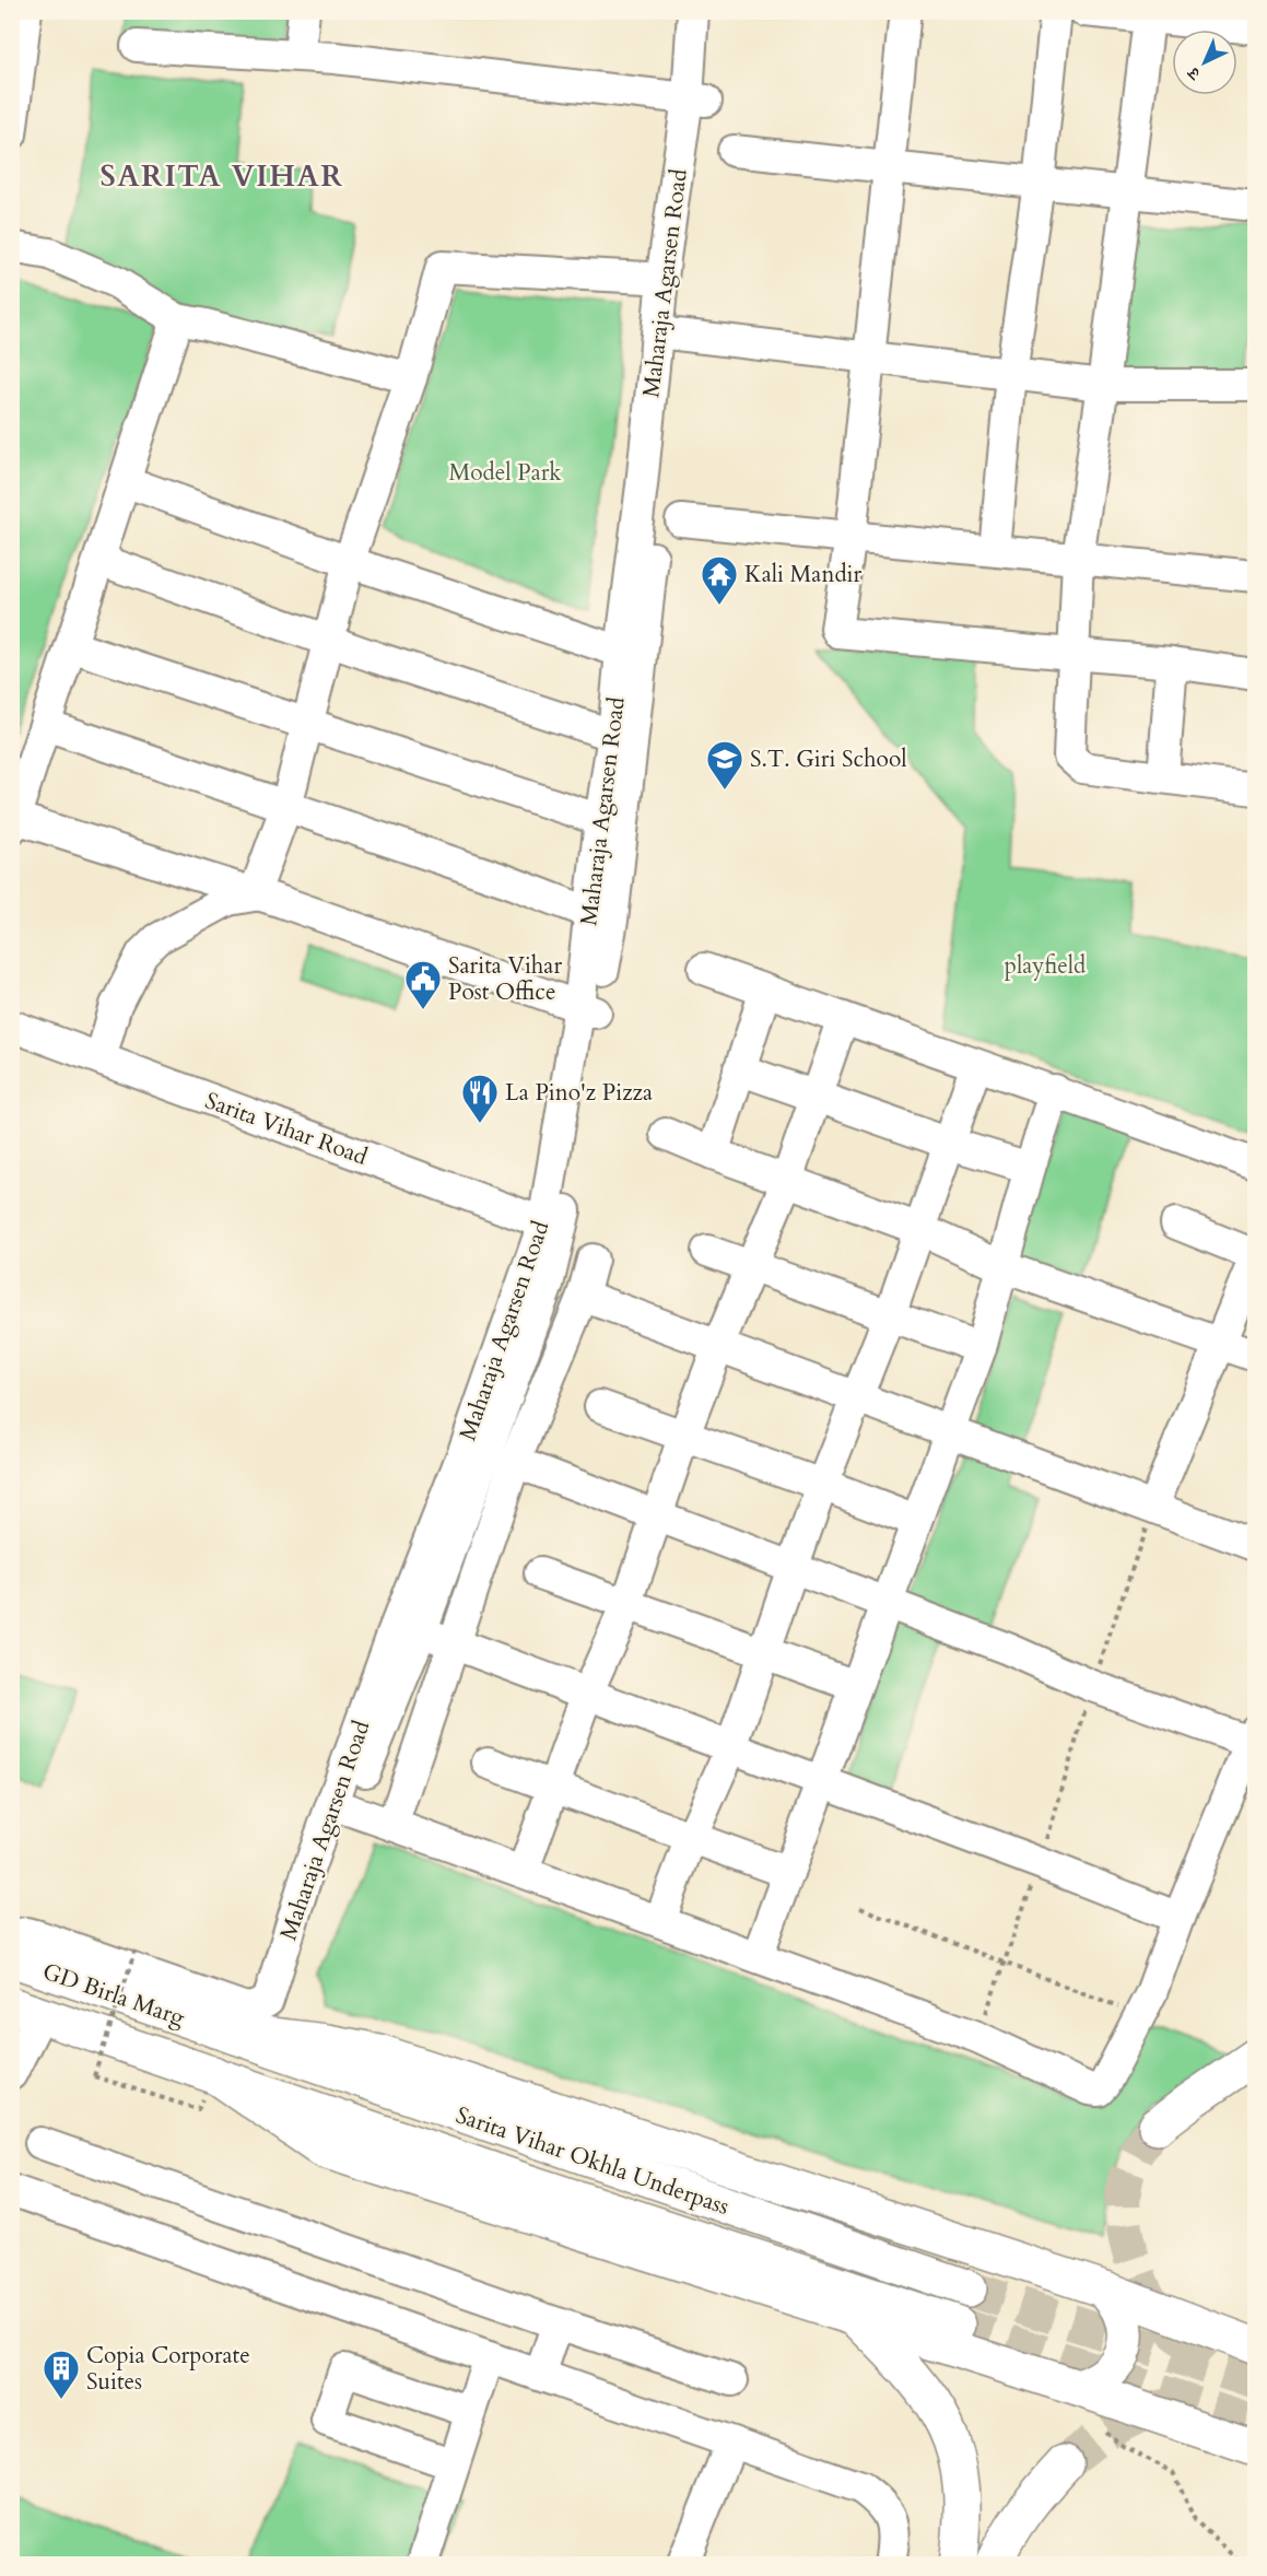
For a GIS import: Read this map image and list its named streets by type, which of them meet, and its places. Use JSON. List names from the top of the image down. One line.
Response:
{"streets":{"main road":["GD Birla Marg","Sarita Vihar Okhla Underpass"],"street":["Maharaja Agarsen Road","Sarita Vihar Road"]},"crossings":[["Maharaja Agarsen Road","Sarita Vihar Road"],["GD Birla Marg","Sarita Vihar Okhla Underpass"]],"districts":["SARITA VIHAR"],"parks":["Model Park","playfield"],"places":{"temple":["Kali Mandir"],"school or university":["S.T. Giri School"],"public building":["Sarita Vihar Post Office"],"restaurant":["La Pino'z Pizza"],"building":["Copia Corporate Suites"]},"north":"bottom left"}
